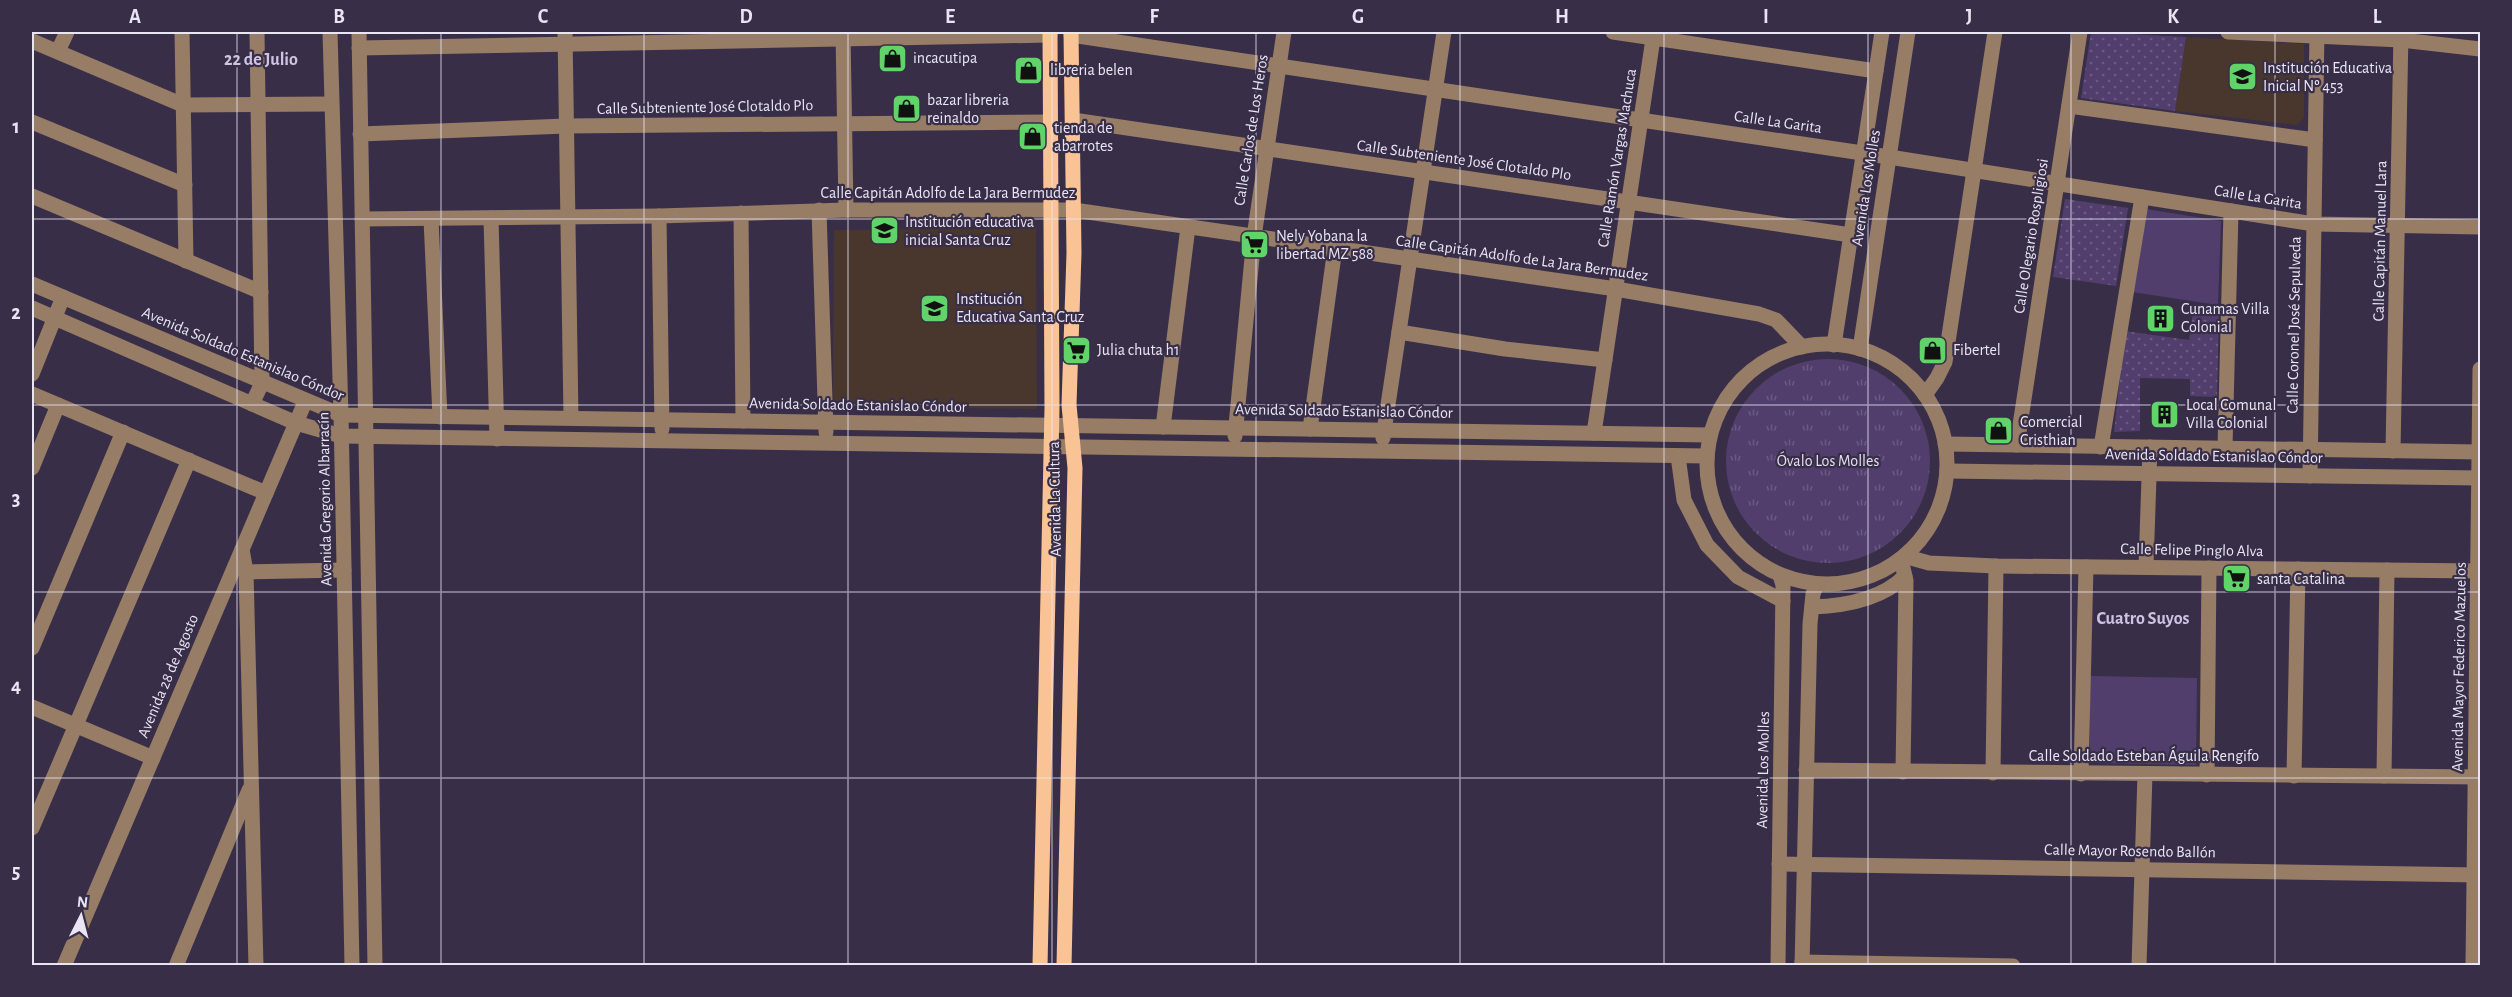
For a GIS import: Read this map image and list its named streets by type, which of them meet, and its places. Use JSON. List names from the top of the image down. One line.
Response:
{"streets":{"main road":["Avenida La Cultura"],"street":["Calle Subteniente José Clotaldo Plo","Calle La Garita","Calle Carlos de Los Heros","Calle Ramón Vargas Machuca","Avenida Los Molles","Calle Capitán Adolfo de La Jara Bermudez","Calle Olegario Rospligiosi","Calle Capitán Manuel Lara","Calle Coronel José Sepulveda","Avenida Soldado Estanislao Cóndor","Avenida Gregorio Albarracín","Calle Felipe Pinglo Alva","Avenida Mayor Federico Mazuelos","Avenida 28 de Agosto","Calle Soldado Esteban Águila Rengifo","Calle Mayor Rosendo Ballón"]},"crossings":[["Calle Subteniente José Clotaldo Plo","Calle Carlos de Los Heros"],["Calle Subteniente José Clotaldo Plo","Calle Ramón Vargas Machuca"],["Calle Subteniente José Clotaldo Plo","Avenida Los Molles"],["Calle Subteniente José Clotaldo Plo","Avenida La Cultura"],["Calle La Garita","Calle Carlos de Los Heros"],["Calle La Garita","Calle Ramón Vargas Machuca"],["Calle La Garita","Avenida Los Molles"],["Calle La Garita","Calle Olegario Rospligiosi"],["Calle La Garita","Calle Capitán Manuel Lara"],["Calle La Garita","Calle Coronel José Sepulveda"],["Calle La Garita","Avenida La Cultura"],["Calle Carlos de Los Heros","Calle Capitán Adolfo de La Jara Bermudez"],["Calle Carlos de Los Heros","Avenida Soldado Estanislao Cóndor"],["Calle Ramón Vargas Machuca","Calle Capitán Adolfo de La Jara Bermudez"],["Calle Ramón Vargas Machuca","Avenida Soldado Estanislao Cóndor"],["Avenida Los Molles","Calle Mayor Rosendo Ballón"],["Calle Capitán Adolfo de La Jara Bermudez","Avenida La Cultura"],["Calle Olegario Rospligiosi","Avenida Soldado Estanislao Cóndor"],["Calle Capitán Manuel Lara","Avenida Soldado Estanislao Cóndor"],["Calle Coronel José Sepulveda","Avenida Soldado Estanislao Cóndor"],["Avenida Soldado Estanislao Cóndor","Avenida Gregorio Albarracín"],["Avenida Soldado Estanislao Cóndor","Avenida La Cultura"],["Avenida Soldado Estanislao Cóndor","Avenida Mayor Federico Mazuelos"],["Avenida Soldado Estanislao Cóndor","Avenida 28 de Agosto"],["Calle Felipe Pinglo Alva","Avenida Mayor Federico Mazuelos"],["Avenida Mayor Federico Mazuelos","Calle Soldado Esteban Águila Rengifo"],["Avenida Mayor Federico Mazuelos","Calle Mayor Rosendo Ballón"]],"districts":["22 de Julio","Cuatro Suyos"],"parks":["Óvalo Los Molles"],"places":{"shop":["incacutipa","libreria belen","bazar libreria reinaldo","tienda de abarrotes","Fibertel","Comercial Cristhian"],"school or university":["Institución Educativa Inicial Nº 453","Institución educativa inicial Santa Cruz","Institución Educativa Santa Cruz"],"supermarket":["Nely Yobana la libertad MZ 588","Julia chuta h1","santa Catalina"],"building":["Cunamas Villa Colonial","Local Comunal Villa Colonial"]},"north":"top","grid":{"columns":["A","B","C","D","E","F","G","H","I","J","K","L"],"rows":["1","2","3","4","5"]}}
